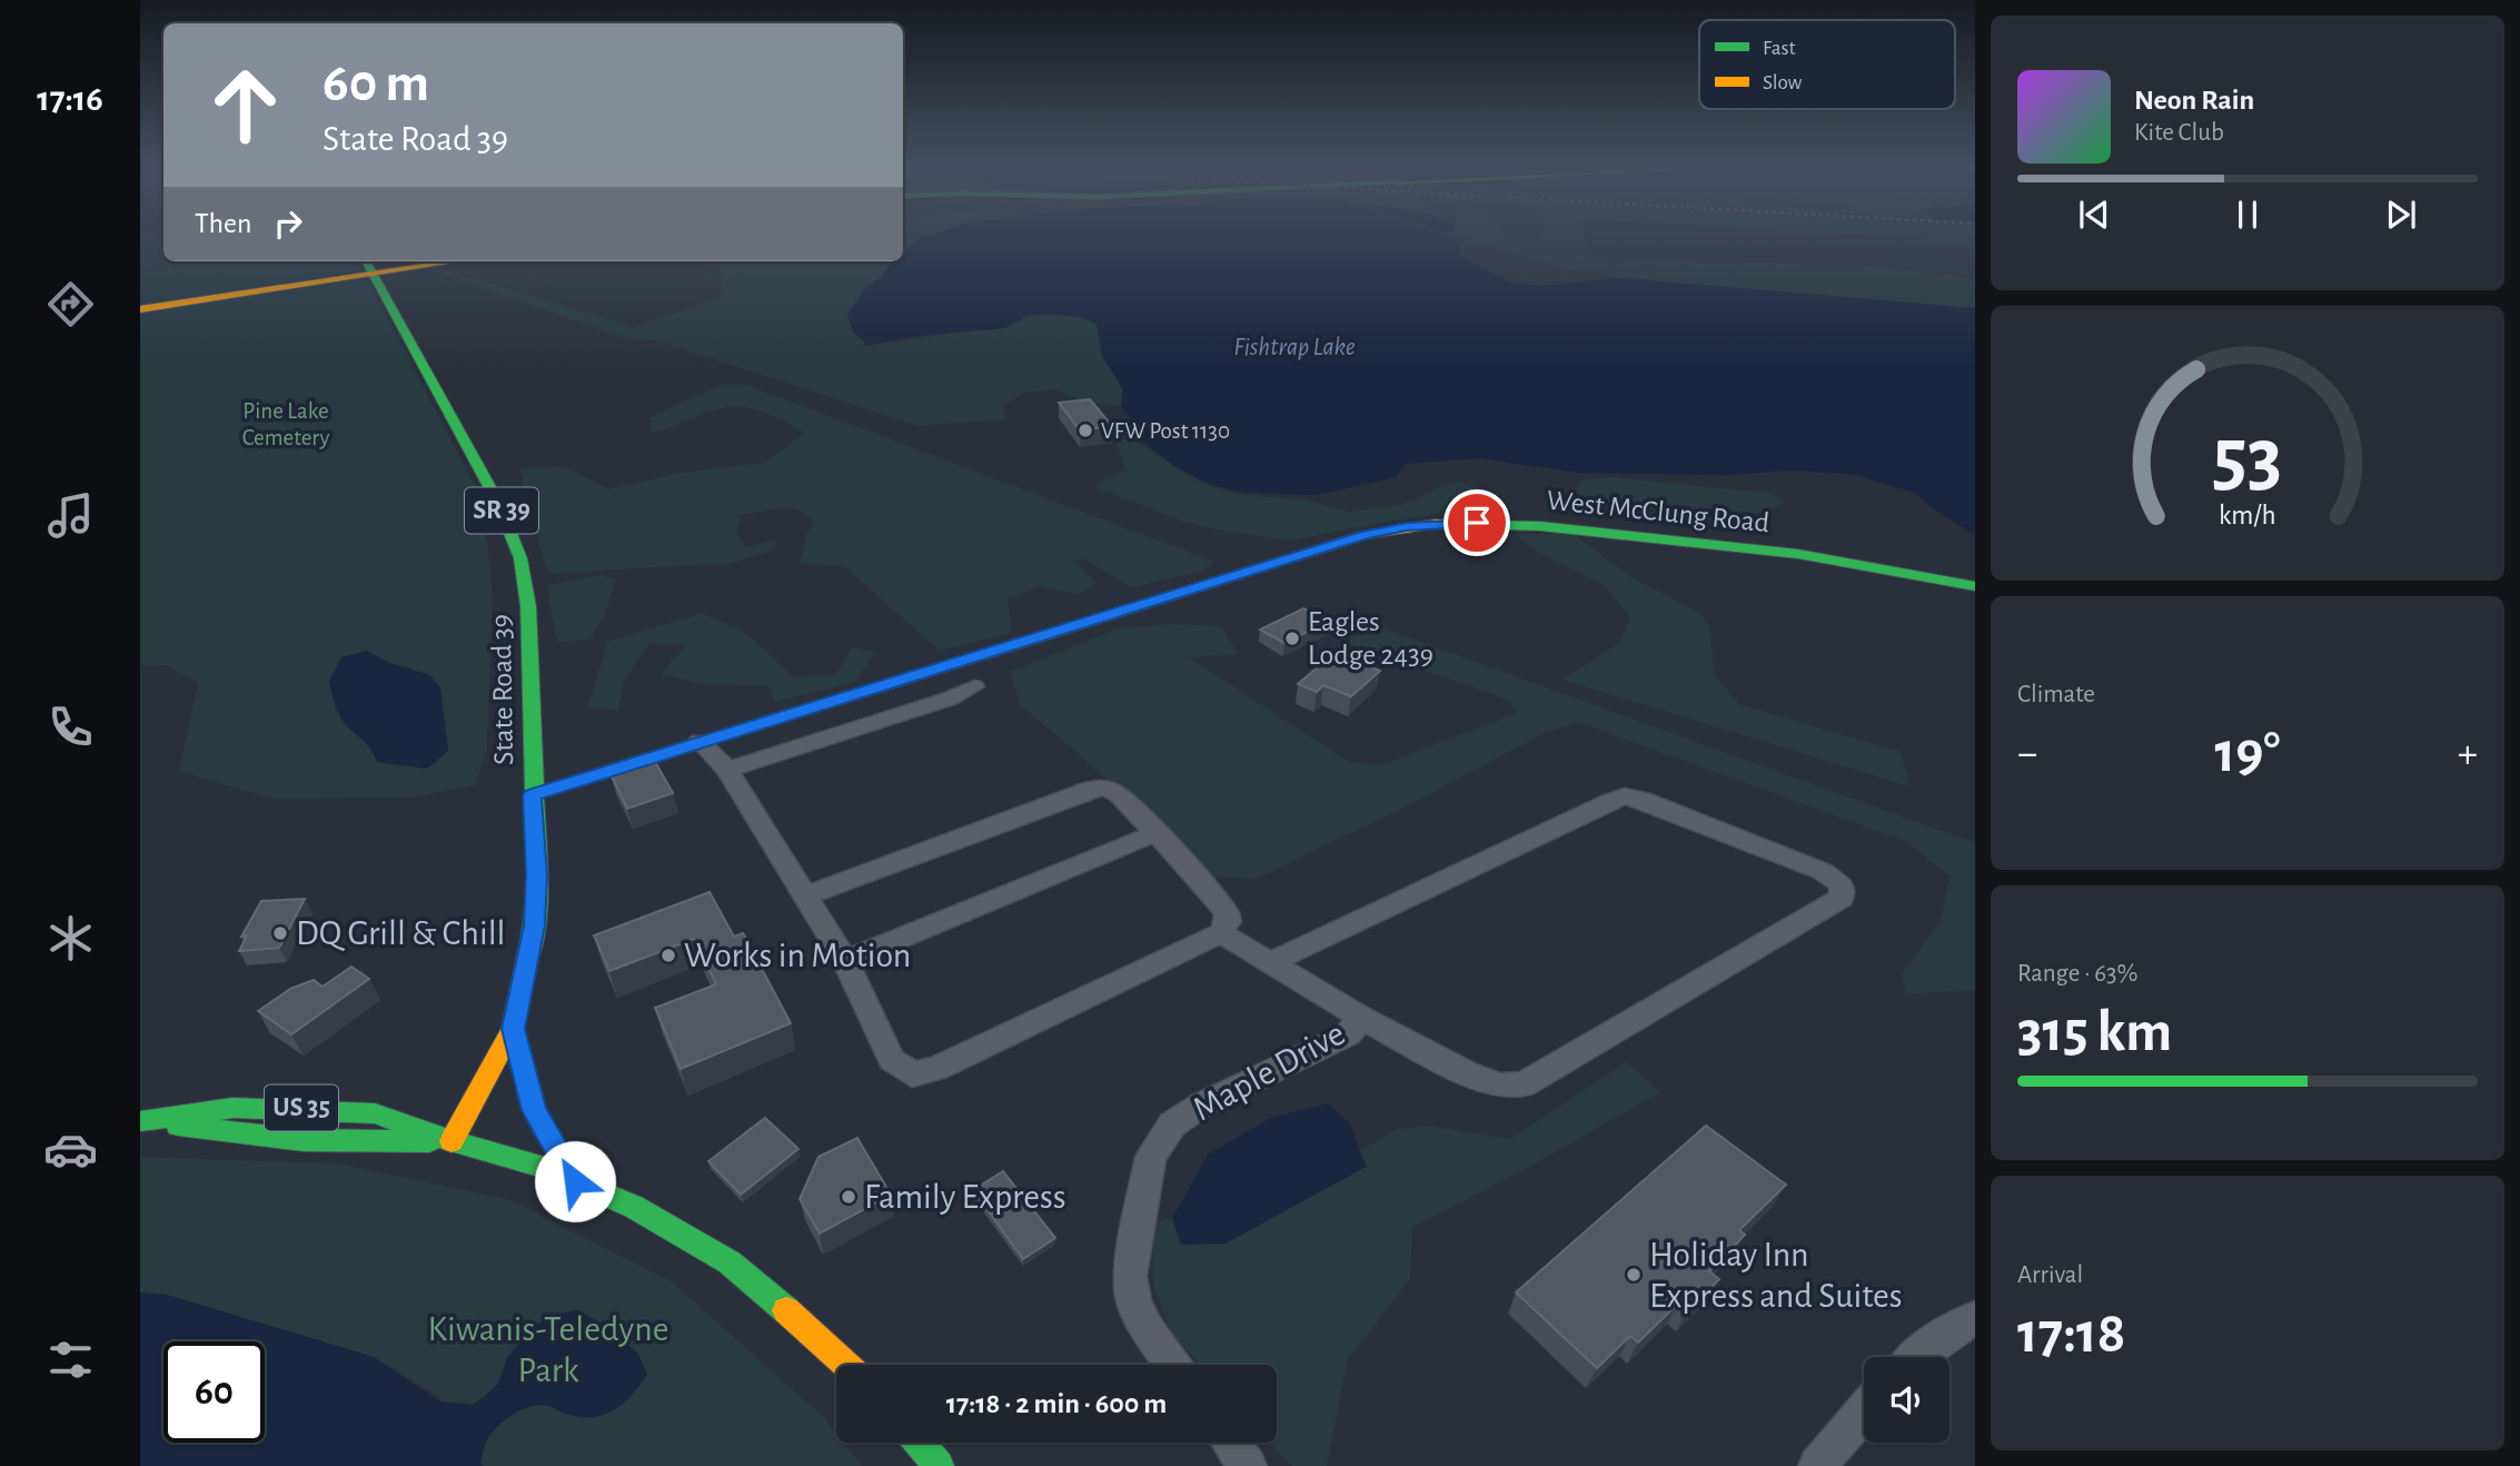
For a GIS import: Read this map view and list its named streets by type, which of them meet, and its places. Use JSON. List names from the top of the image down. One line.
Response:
{"streets":{"street":["SR 39","West McClung Road","State Road 39","Maple Drive","US 35"]},"crossings":[["West McClung Road","State Road 39"],["State Road 39","US 35"]],"water":["Fishtrap Lake"],"parks":["Pine Lake Cemetery","Kiwanis-Teledyne Park"],"places":["VFW Post 1130","Eagles Lodge 2439","DQ Grill & Chill","Works in Motion","Family Express","Holiday Inn Express and Suites"],"legend":["Fast","Slow"],"page":{"tabs":"17:16","turn":["60 m","State Road 39"],"song":["Neon Rain","Kite Club"],"then":"Then","tile":["Climate",["Range · 63%","315 km"],["Arrival","17:18"]],"heat":["−","19°","+"],"limit":"60","trip":"17:18 · 2 min · 600 m","gauge":["53","km/h"]}}
